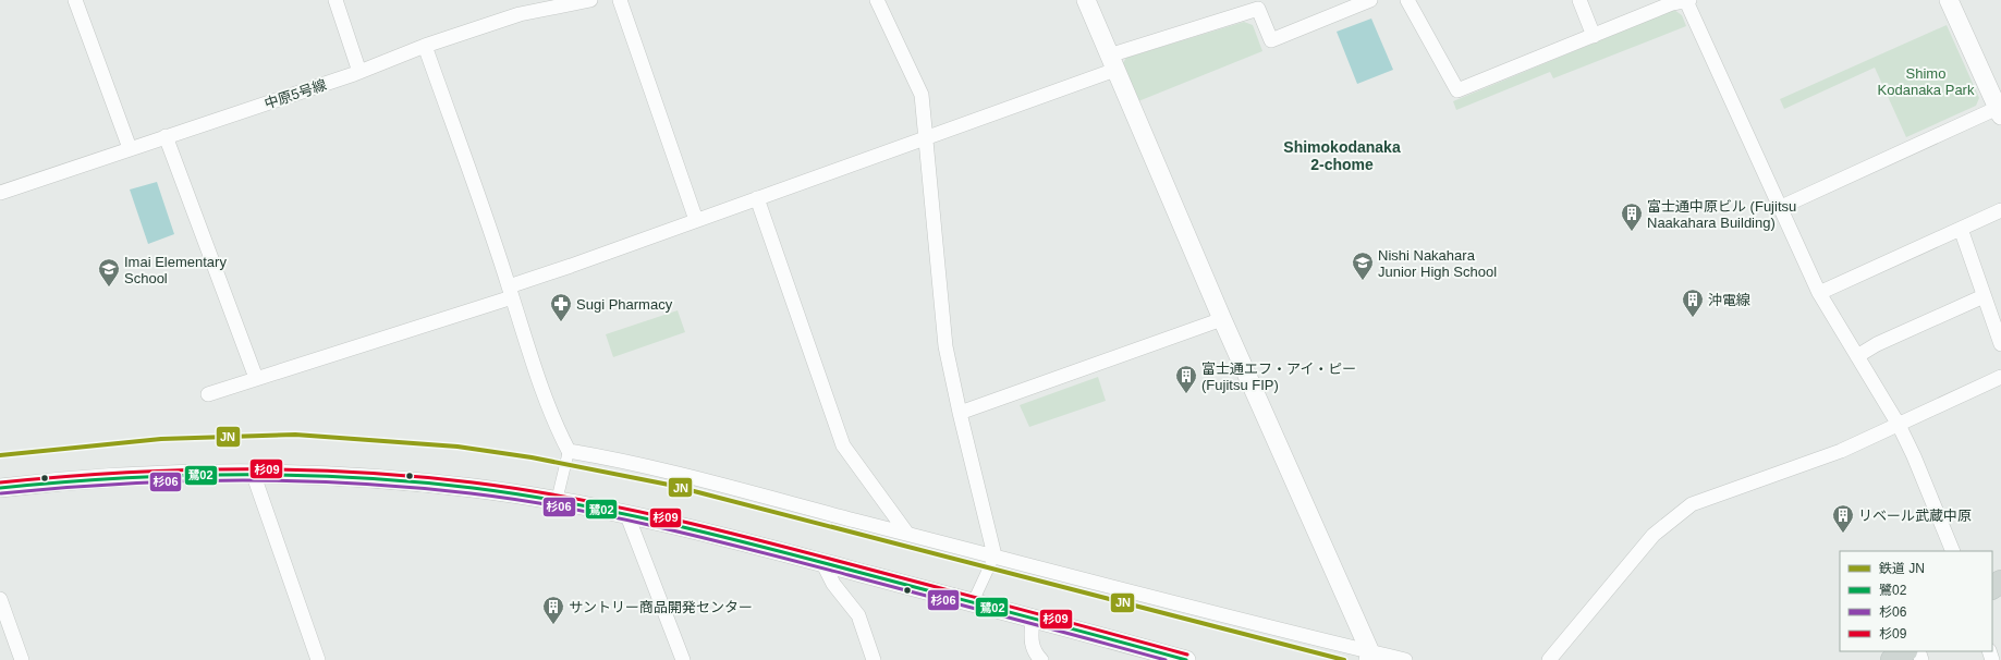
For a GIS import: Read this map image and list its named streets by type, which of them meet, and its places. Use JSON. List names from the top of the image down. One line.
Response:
{"streets":{"street":["中原5号線"]},"districts":["Shimokodanaka 2-chome"],"parks":["Shimo Kodanaka Park"],"places":{"building":["富士通中原ビル (Fujitsu Naakahara Building)","沖電線","富士通エフ・アイ・ピー (Fujitsu FIP)","リベール武蔵中原","サントリー商品開発センター"],"school or university":["Nishi Nakahara Junior High School","Imai Elementary School"],"pharmacy":["Sugi Pharmacy"]},"lines":["rail line JN","transit line 杉09","transit line 鷺02","transit line 杉06"],"legend":["鉄道 JN","鷺02","杉06","杉09"]}
